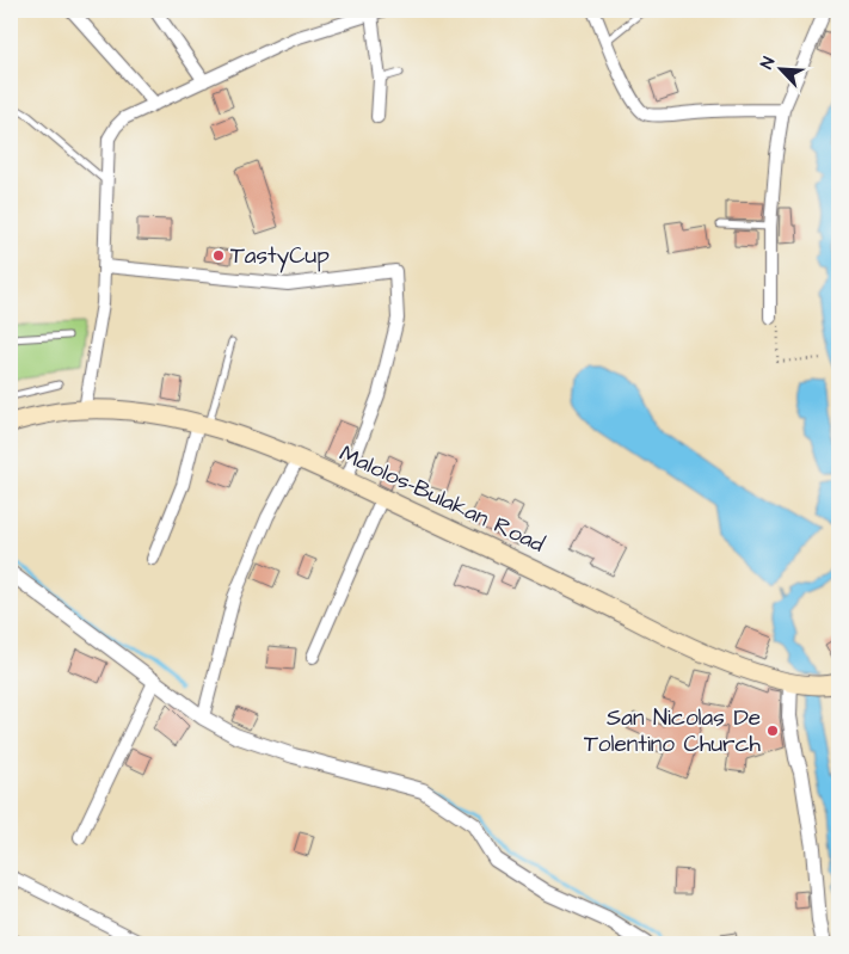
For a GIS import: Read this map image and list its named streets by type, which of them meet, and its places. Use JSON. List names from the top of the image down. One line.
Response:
{"streets":{"main road":["Malolos-Bulakan Road"]},"places":["TastyCup","San Nicolas De Tolentino Church"],"north":"top left"}
